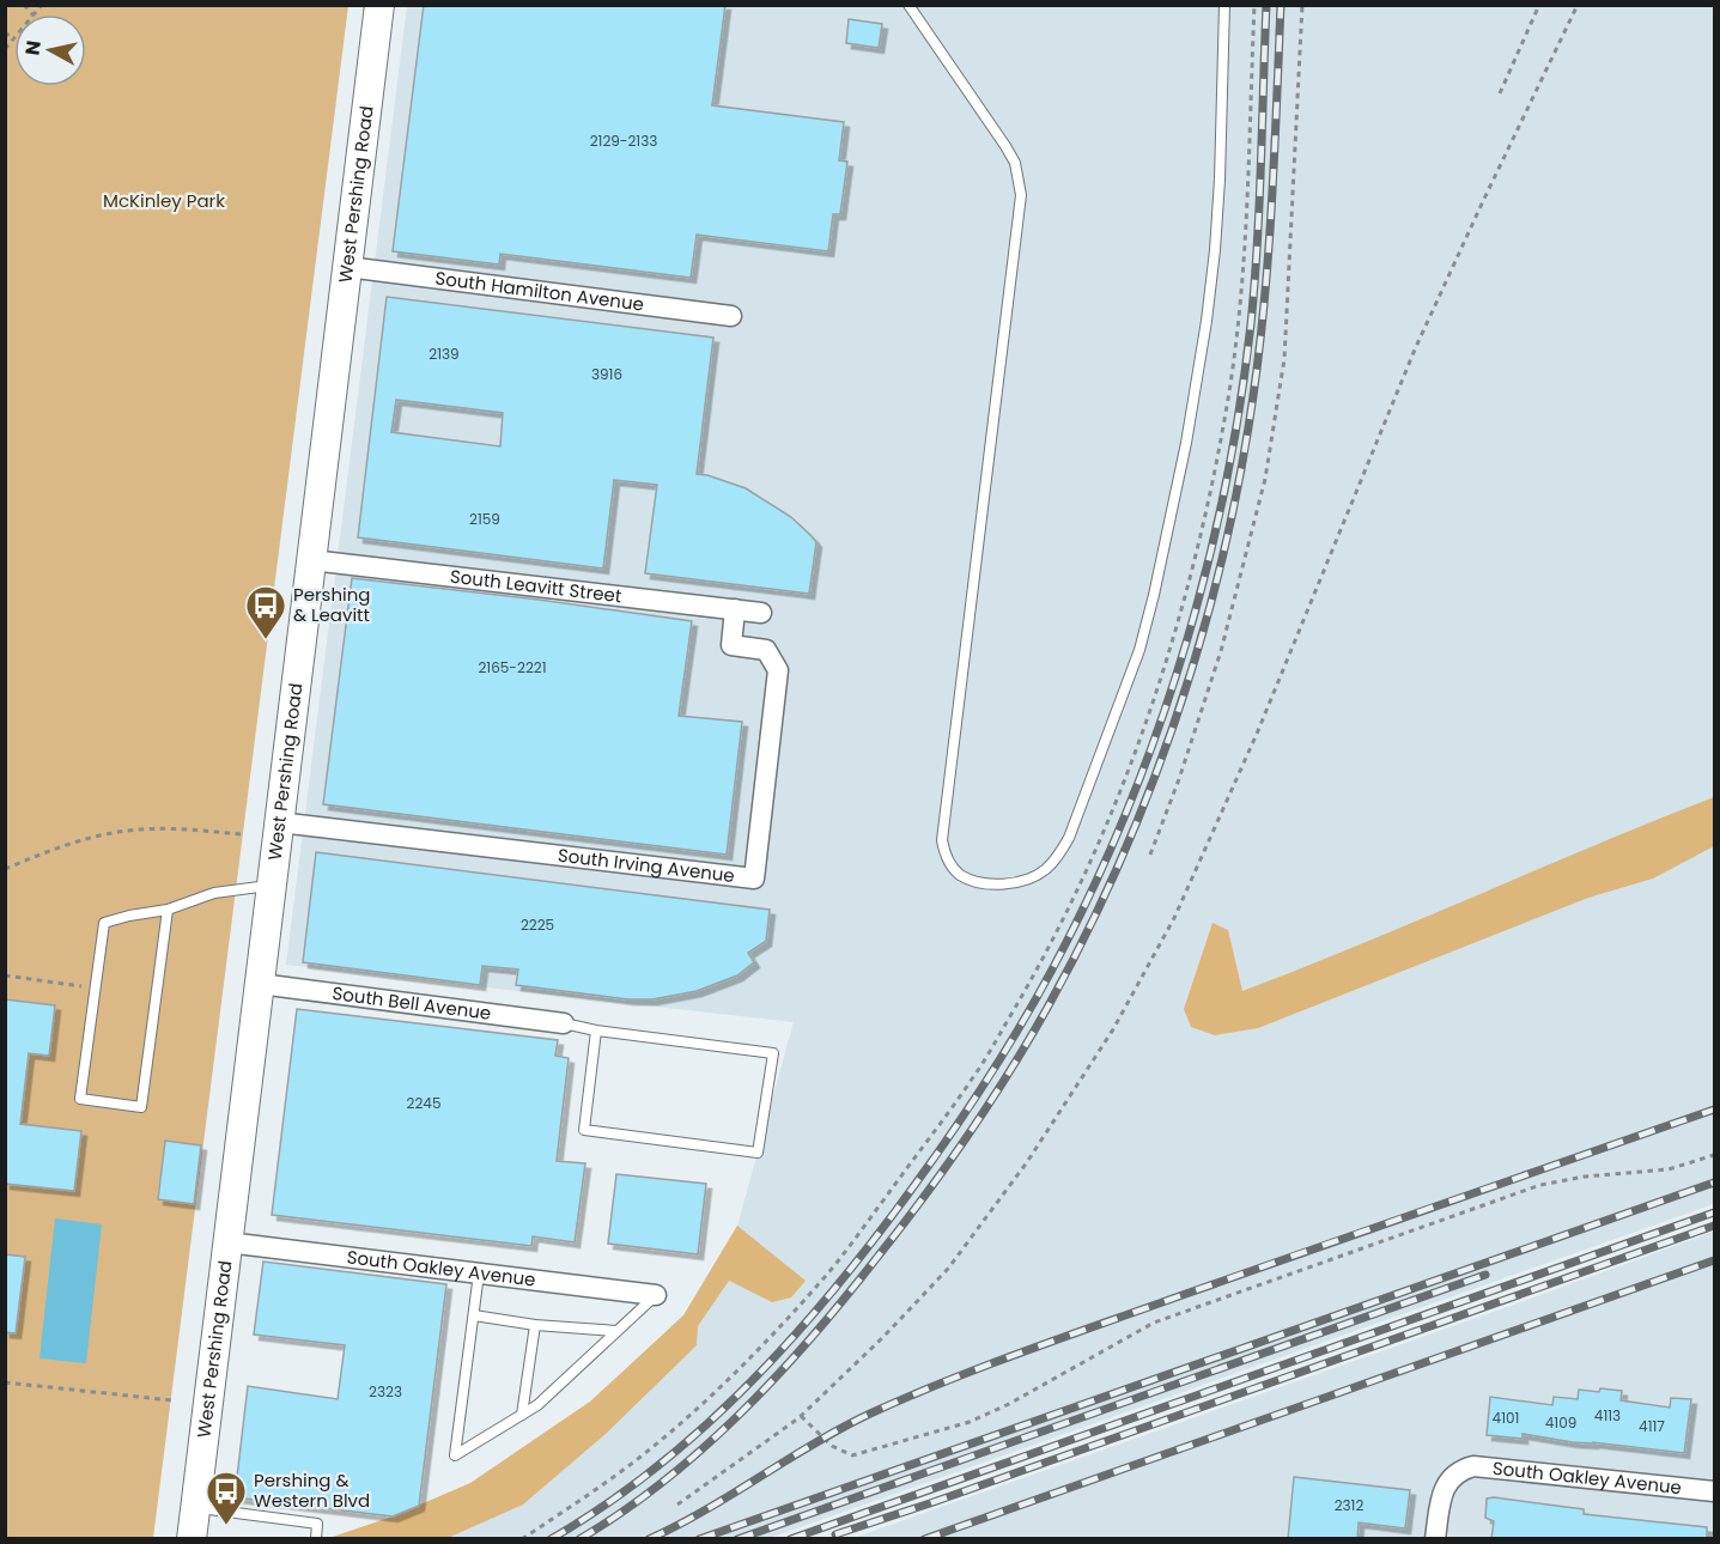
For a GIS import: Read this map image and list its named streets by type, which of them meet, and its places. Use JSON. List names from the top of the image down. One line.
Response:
{"streets":{"main road":["West Pershing Road"],"street":["South Hamilton Avenue","South Leavitt Street","South Irving Avenue","South Bell Avenue","South Oakley Avenue"]},"crossings":[["West Pershing Road","South Hamilton Avenue"],["West Pershing Road","South Leavitt Street"],["West Pershing Road","South Irving Avenue"],["West Pershing Road","South Bell Avenue"],["West Pershing Road","South Oakley Avenue"],["South Leavitt Street","South Irving Avenue"]],"parks":["McKinley Park"],"places":{"bus stop":["Pershing & Leavitt","Pershing & Western Blvd"]},"house_numbers":["2129-2133","2139","3916","2159","2165-2221","2225","2245","2323","4113","4101","4109","4117","2312"],"north":"left"}
